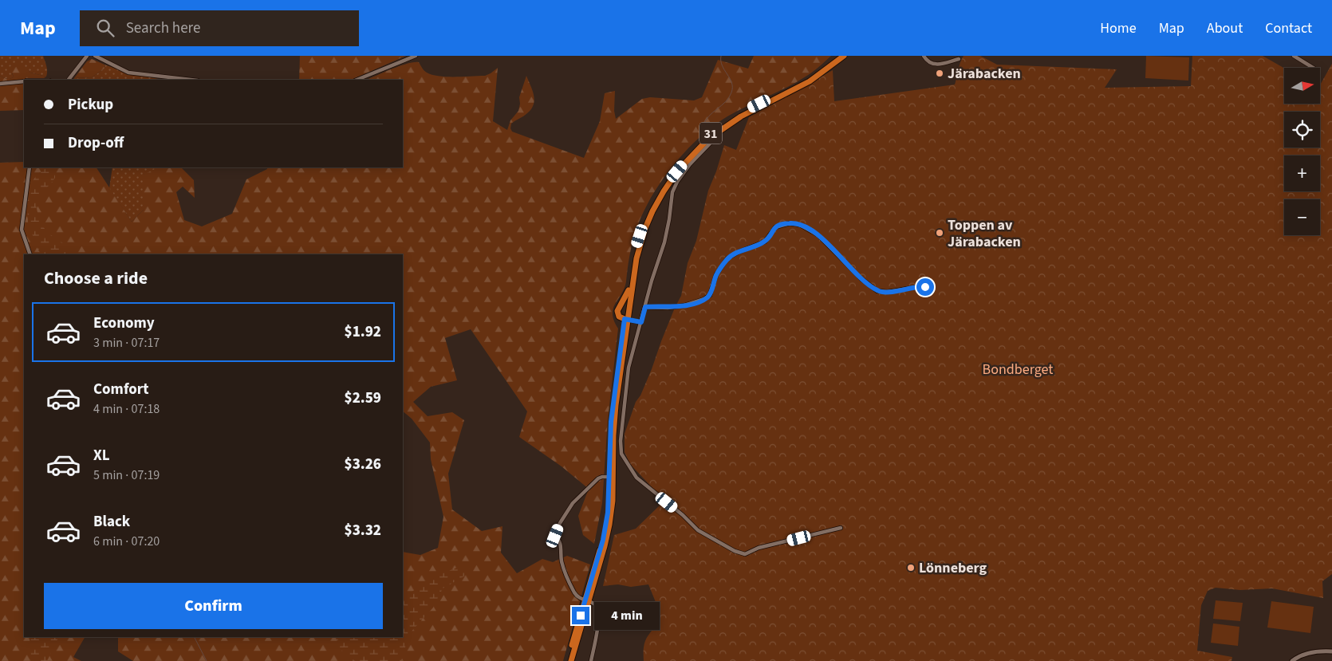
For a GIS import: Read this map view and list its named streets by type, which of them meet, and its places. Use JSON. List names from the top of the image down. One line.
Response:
{"streets":{"highway":["31"]},"parks":["Bondberget"],"places":["Järabacken","Toppen av Järabacken","Lönneberg"],"north":"right","page":{"header":"Map","search":"Search here","nav":["Home","Map","About","Contact"],"map_buttons":["+","−"],"banner":["Pickup","Drop-off"],"heading":"Choose a ride","list":[{"name":"Economy","note":"3 min · 07:17","value":"$1.92"},{"name":"Comfort","note":"4 min · 07:18","value":"$2.59"},{"name":"XL","note":"5 min · 07:19","value":"$3.26"},{"name":"Black","note":"6 min · 07:20","value":"$3.32"}],"buttons":"Confirm","bubble":"4 min"}}
